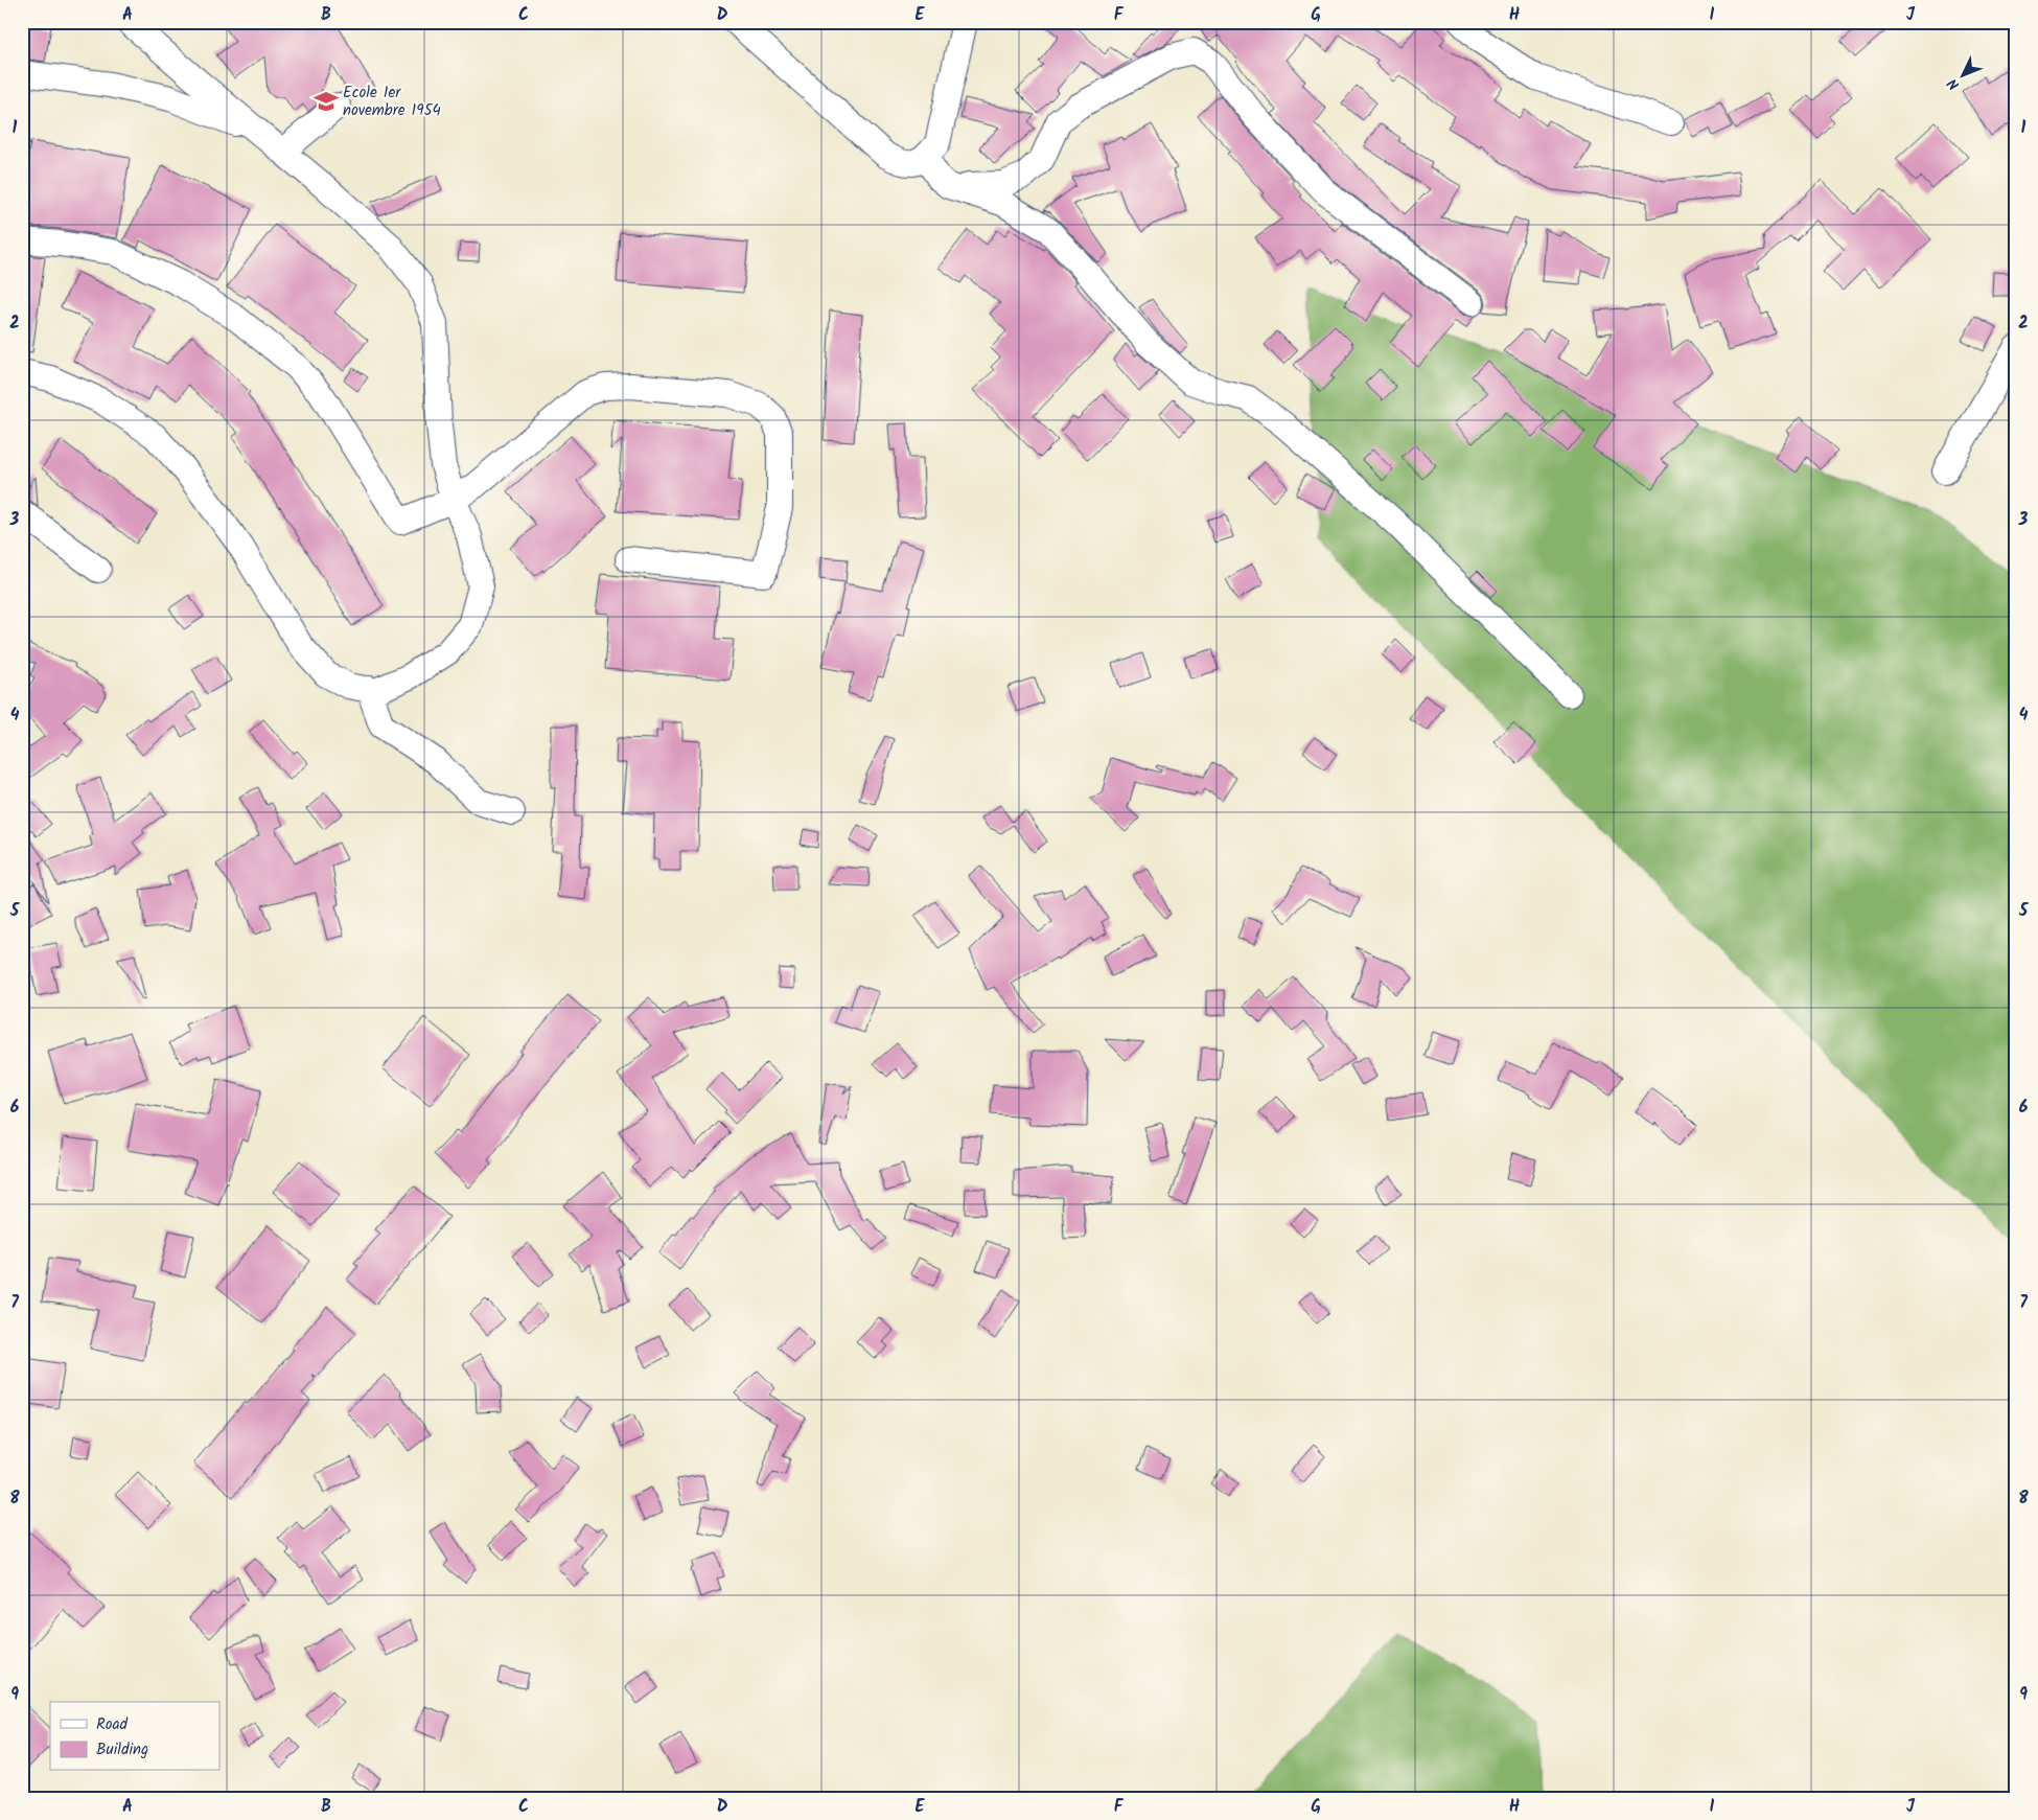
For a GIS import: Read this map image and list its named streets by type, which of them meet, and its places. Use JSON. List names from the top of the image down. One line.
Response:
{"places":{"school or university":["Ecole 1er novembre 1954"]},"legend":["Road","Building"],"north":"bottom left","grid":{"columns":["A","B","C","D","E","F","G","H","I","J"],"rows":["1","2","3","4","5","6","7","8","9"]}}
